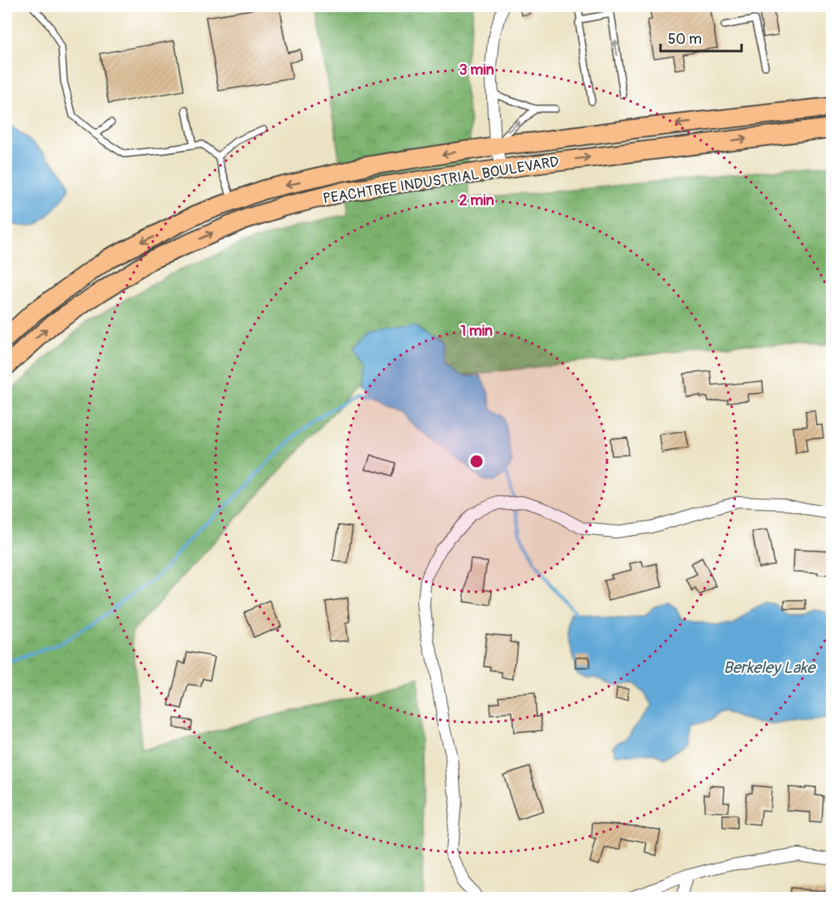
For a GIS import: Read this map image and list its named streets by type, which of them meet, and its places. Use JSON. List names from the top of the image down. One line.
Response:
{"streets":{"highway":["PEACHTREE INDUSTRIAL BOULEVARD"]},"water":["Berkeley Lake"],"scale_bar":"50 m","rings":["3 min","2 min","1 min"]}
